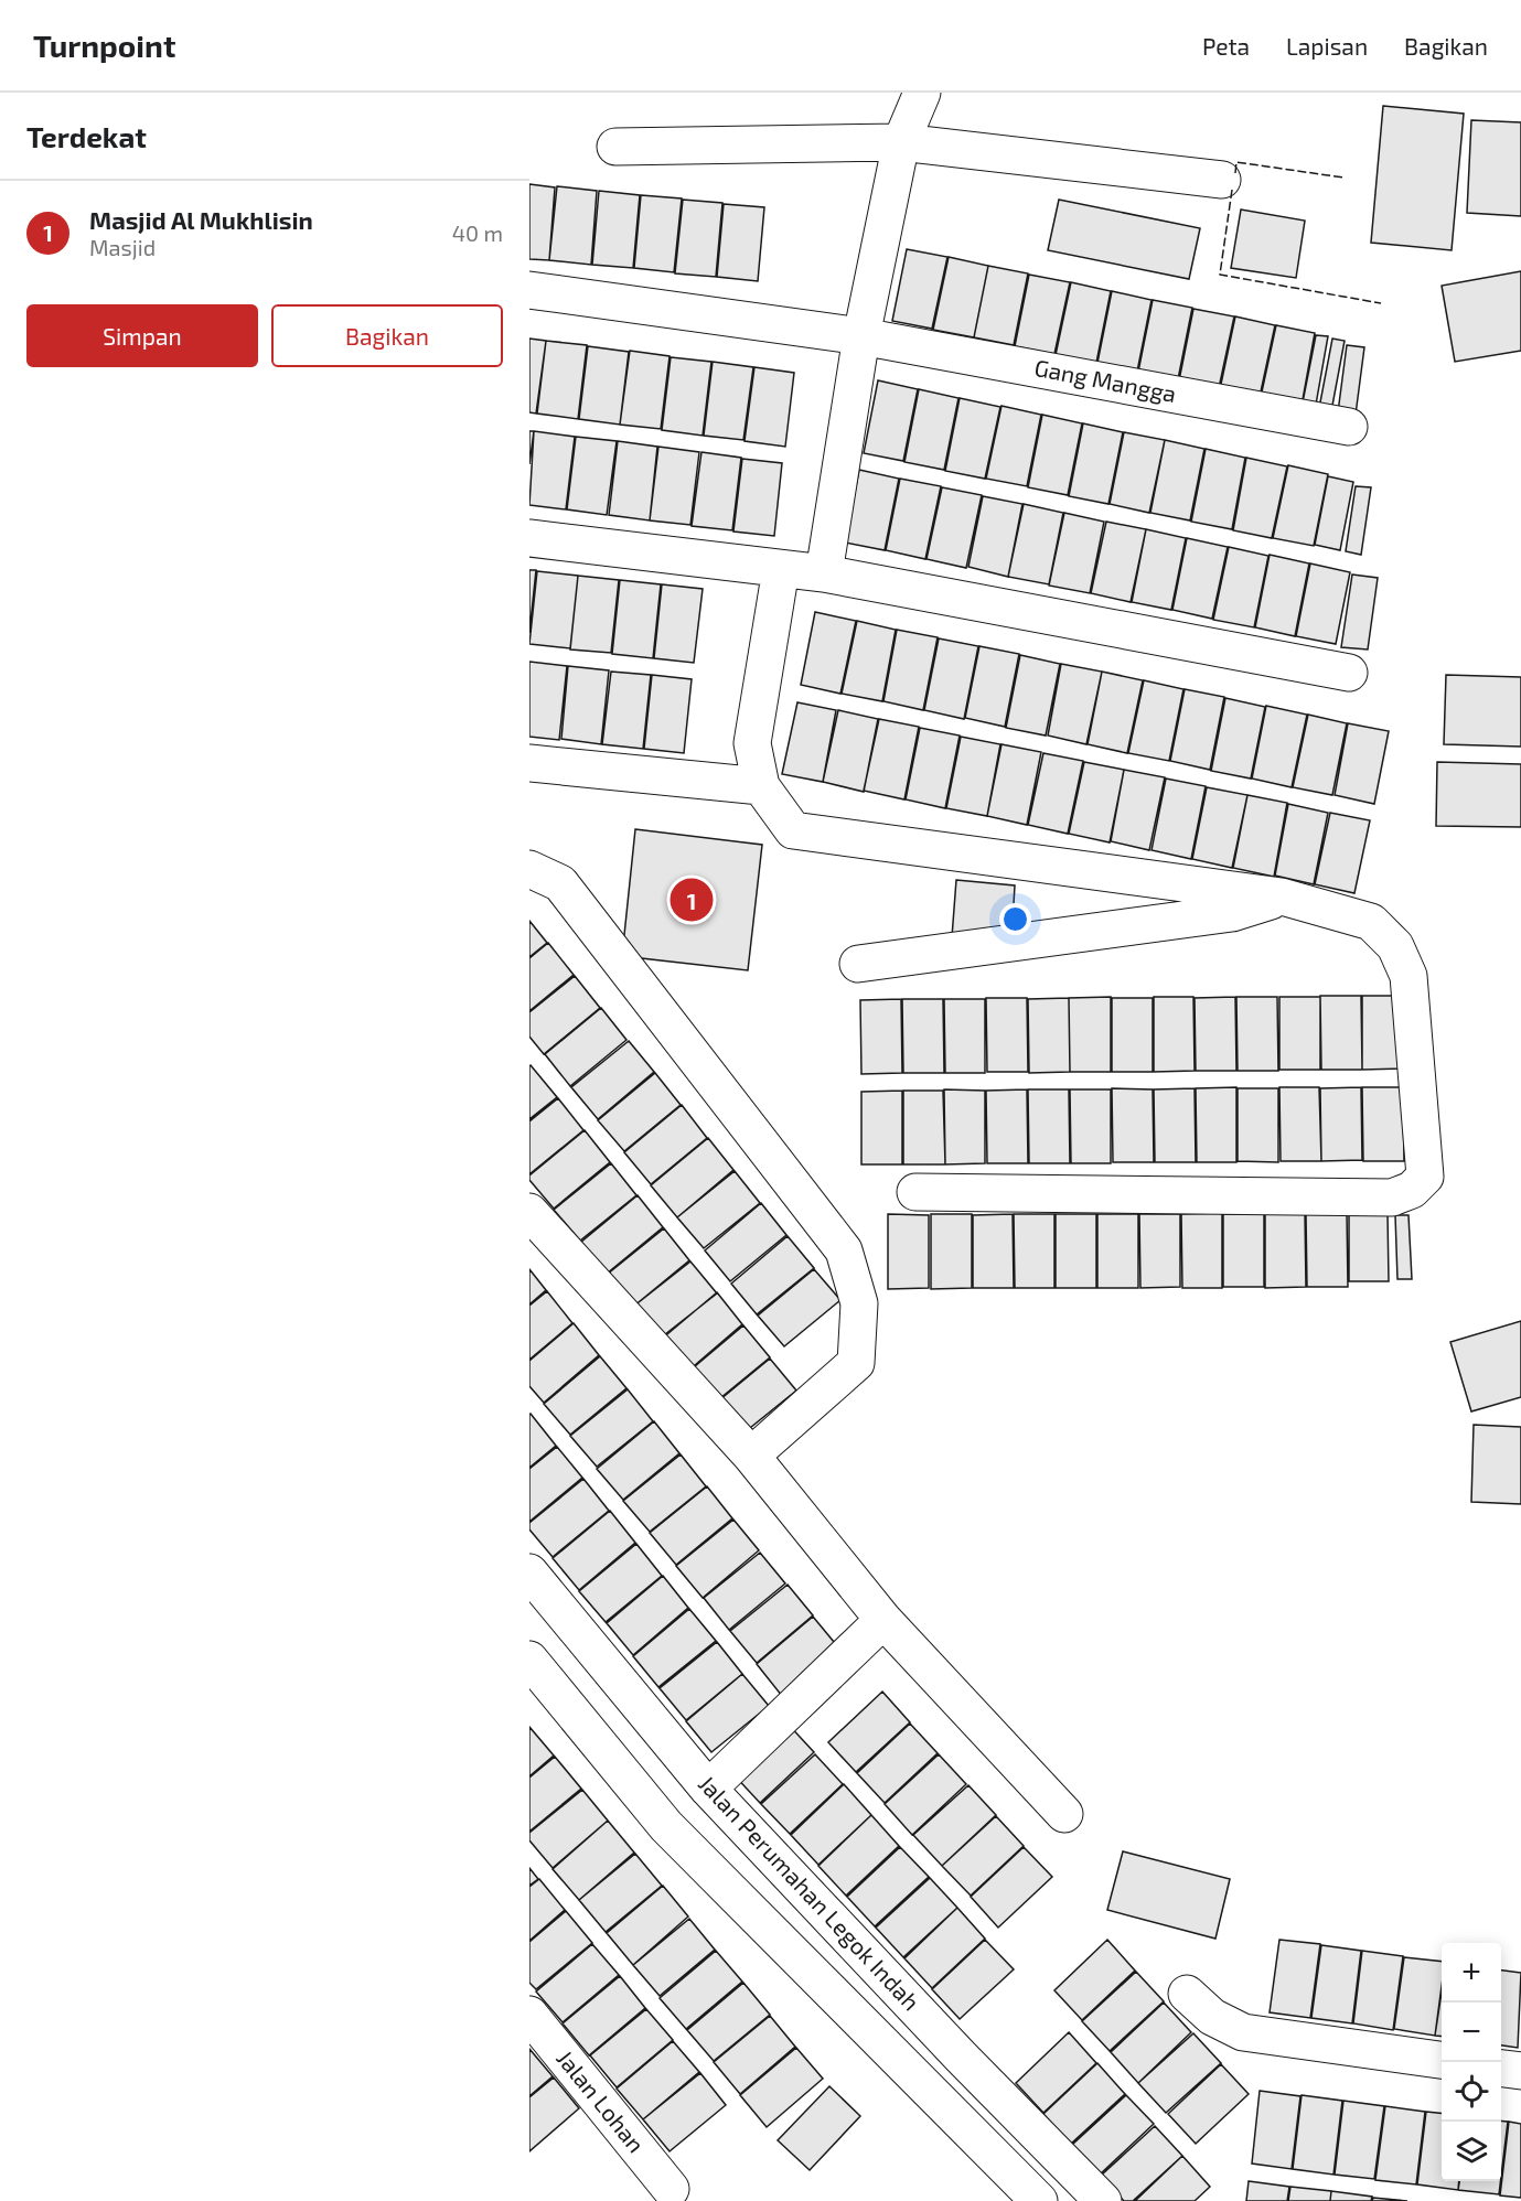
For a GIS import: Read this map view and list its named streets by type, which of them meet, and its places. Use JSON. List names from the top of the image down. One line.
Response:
{"streets":{"street":["Gang Mangga","Jalan Perumahan Legok Indah","Jalan Lohan"]},"page":{"header":"Turnpoint","nav":["Peta","Lapisan","Bagikan"],"heading":"Terdekat","list":[{"mark":"1","name":"Masjid Al Mukhlisin","note":"Masjid","value":"40 m"}],"buttons":["Simpan","Bagikan"],"pins":"1","map_buttons":["+","−"]}}
